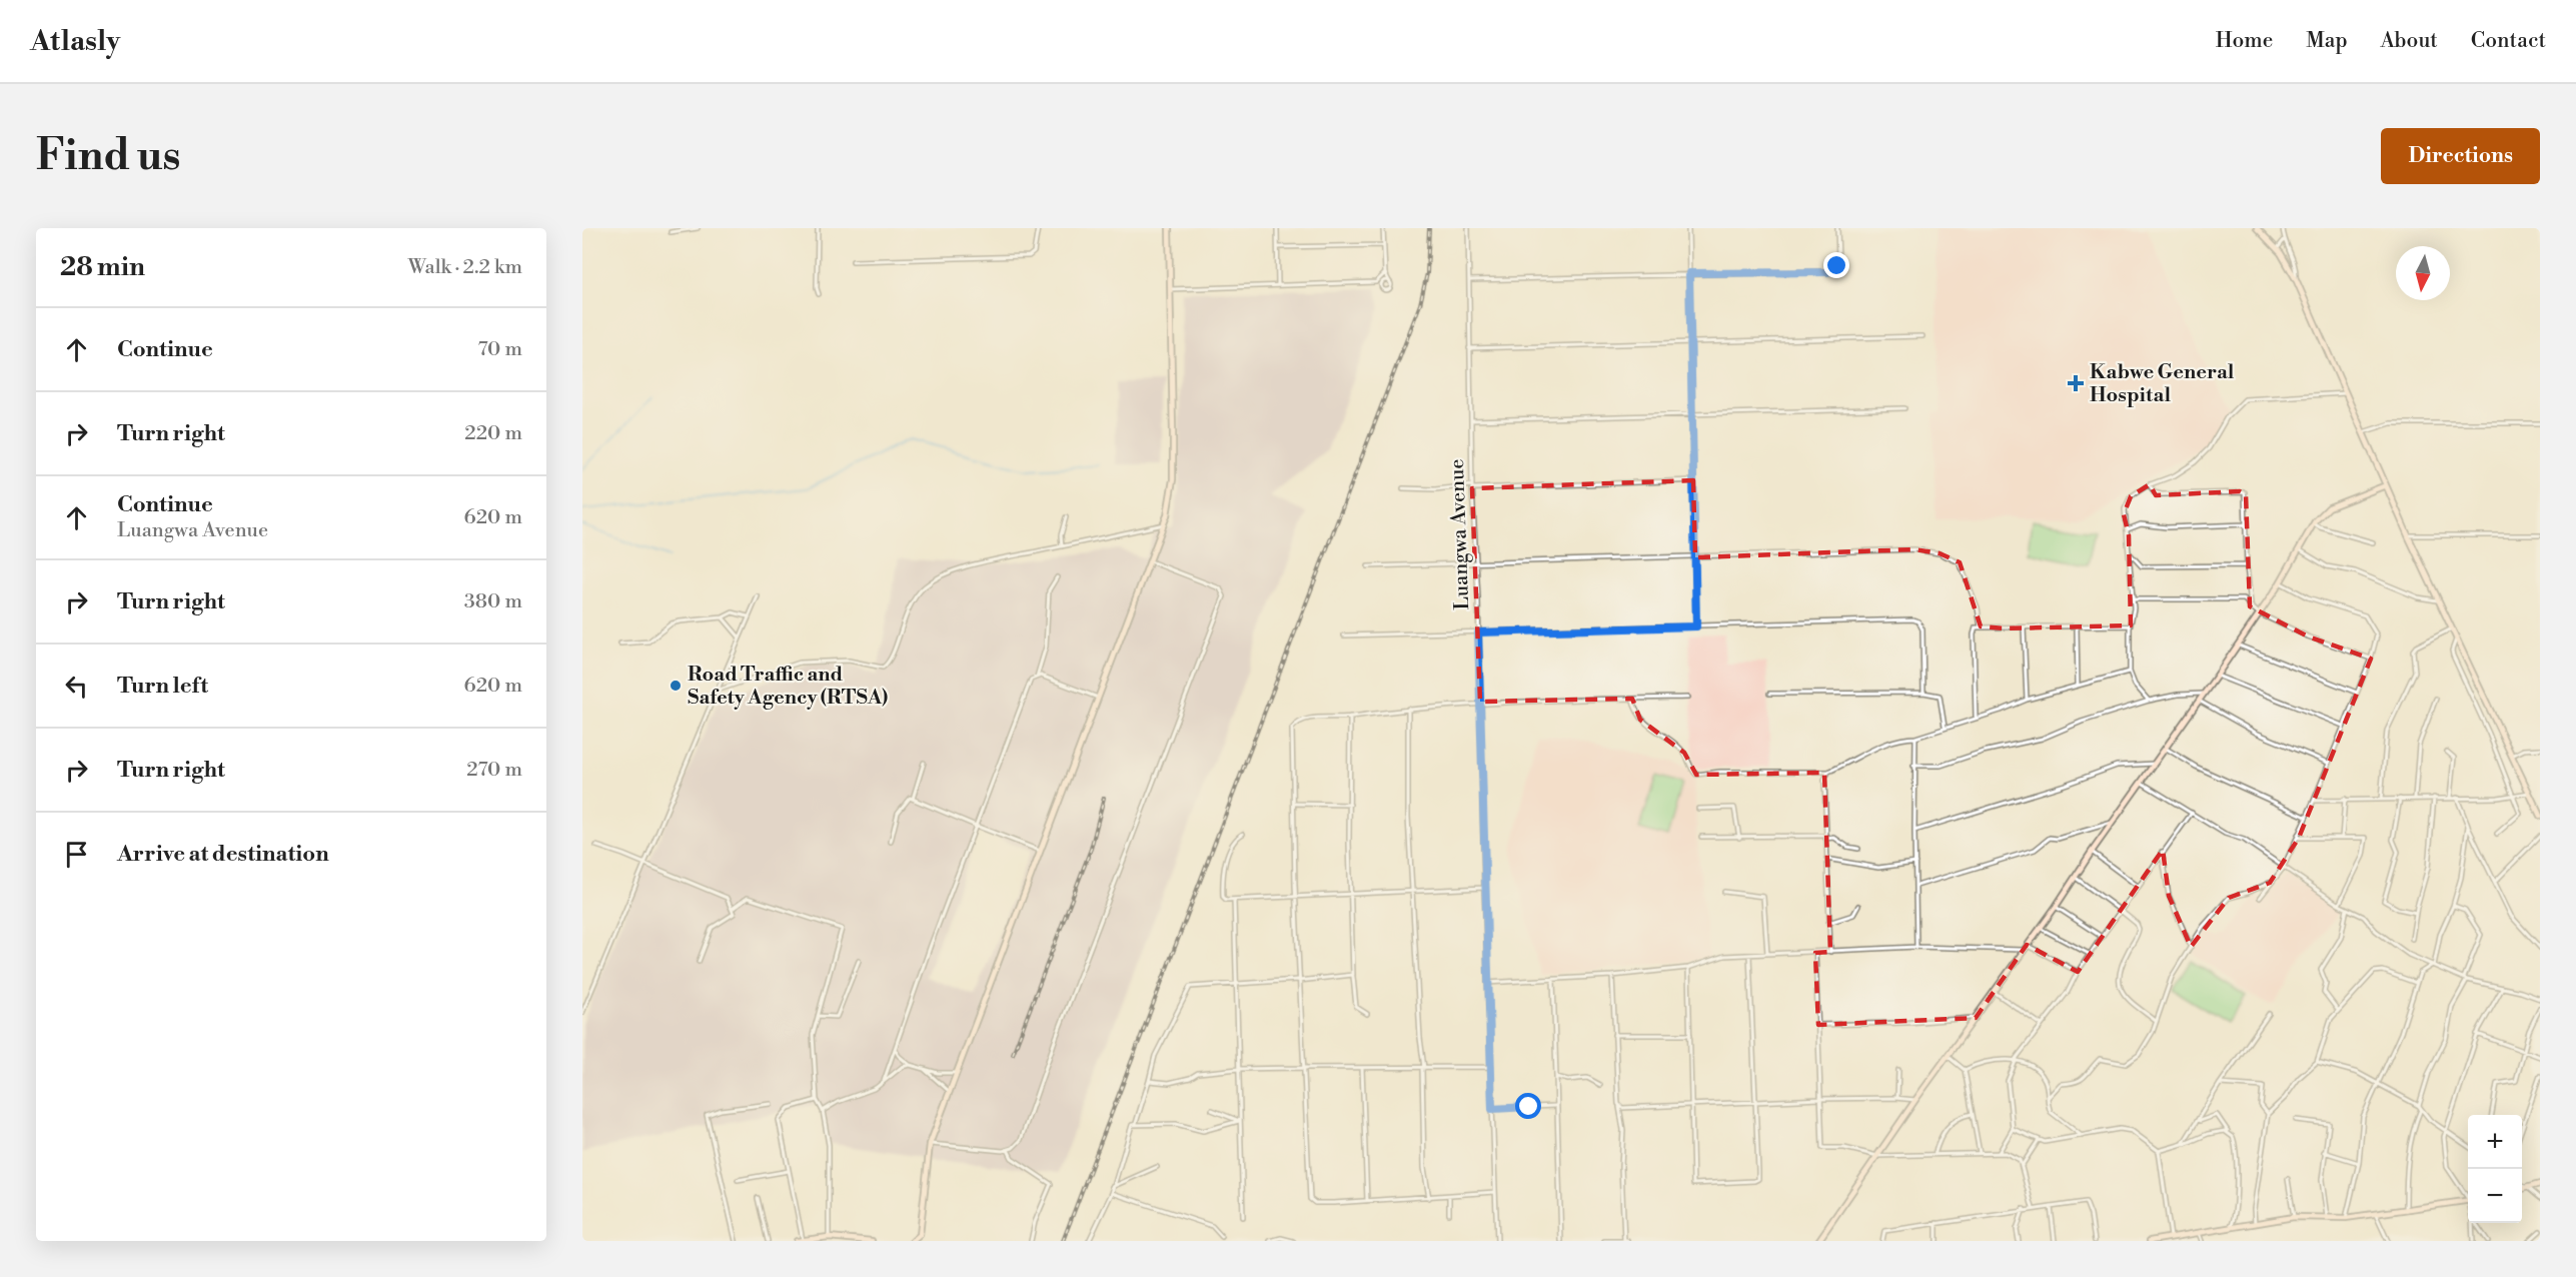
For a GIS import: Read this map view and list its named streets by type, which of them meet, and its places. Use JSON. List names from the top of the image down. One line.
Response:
{"streets":{"street":["Luangwa Avenue"]},"places":{"health":["Kabwe General Hospital"],"other":["Road Traffic and Safety Agency (RTSA)"]},"north":"bottom","page":{"header":"Atlasly","nav":["Home","Map","About","Contact"],"buttons":"Directions","title":"Find us","heading":["28 min","Walk · 2.2 km"],"list":[["Continue","70 m"],["Turn right","220 m"],["Continue","Luangwa Avenue","620 m"],["Turn right","380 m"],["Turn left","620 m"],["Turn right","270 m"],"Arrive at destination"],"map_buttons":["+","−"]}}
